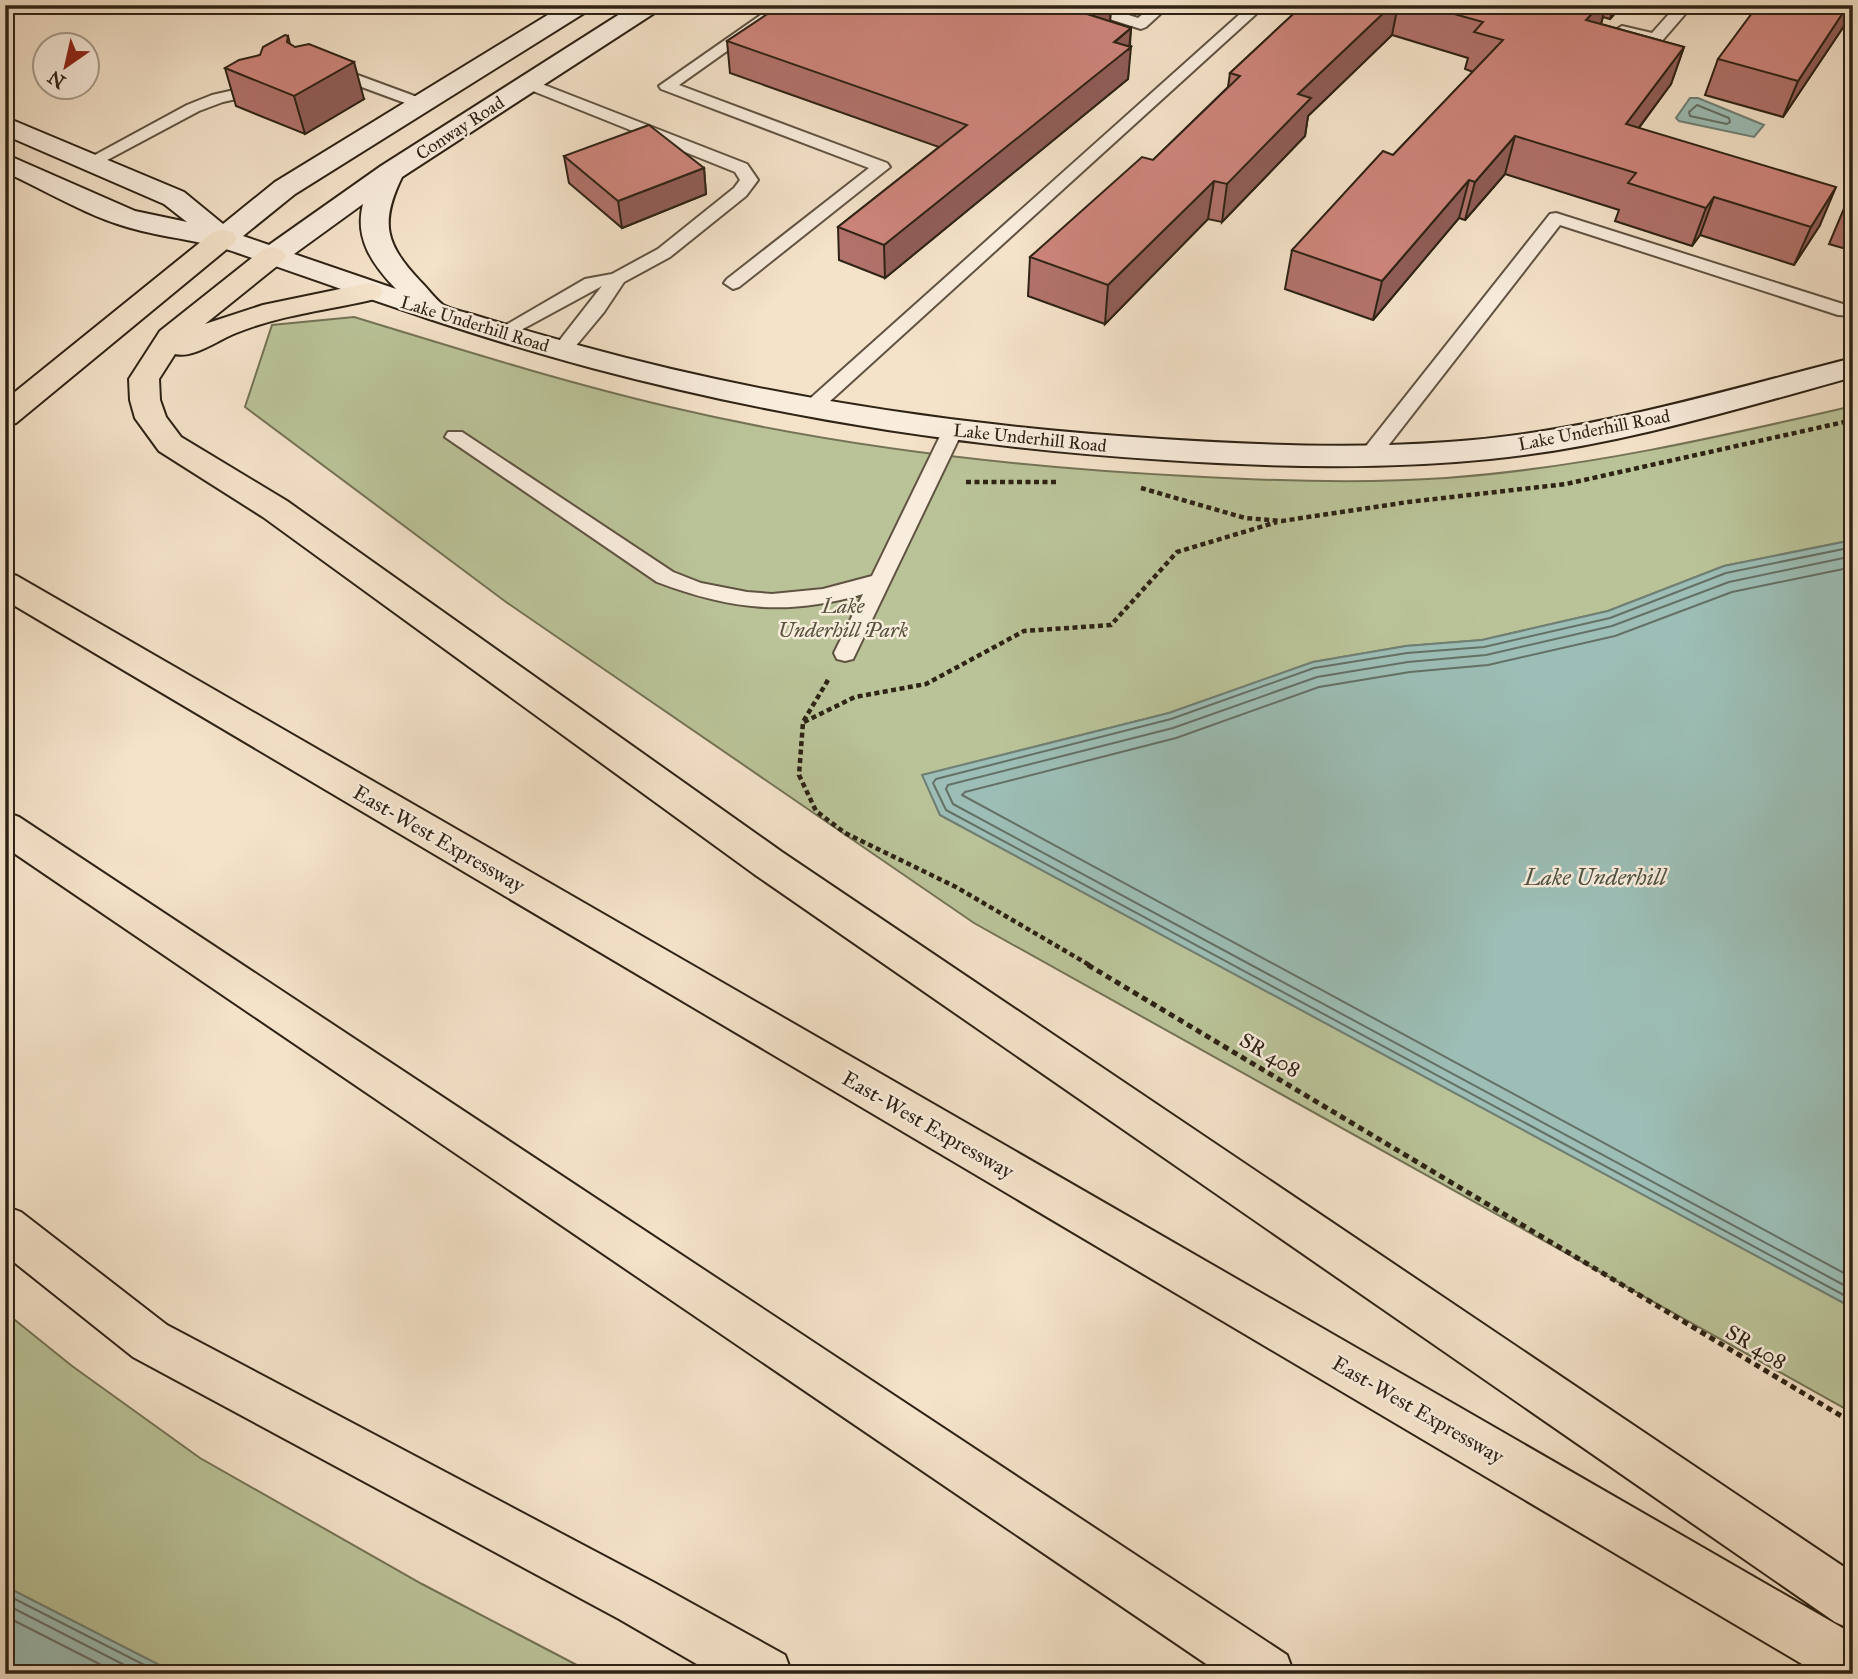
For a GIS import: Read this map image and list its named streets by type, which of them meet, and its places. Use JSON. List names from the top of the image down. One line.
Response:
{"streets":{"highway":["East-West Expressway"],"main road":["Conway Road","Lake Underhill Road"],"path":["SR 408"]},"crossings":[["Conway Road","Lake Underhill Road"]],"water":["Lake Underhill"],"parks":["Lake Underhill Park"],"north":"bottom left"}
